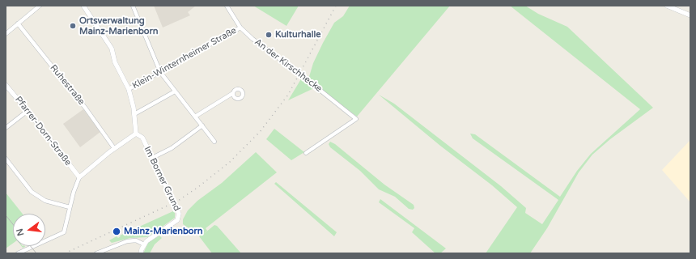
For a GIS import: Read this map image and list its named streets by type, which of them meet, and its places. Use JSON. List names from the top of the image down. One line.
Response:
{"streets":{"street":["Klein-Winternheimer Straße","An der Kirschhecke","Ruhestraße","Pfarrer-Dorn-Straße","Im Borner Grund"]},"crossings":[["Klein-Winternheimer Straße","An der Kirschhecke"]],"places":["Ortsverwaltung Mainz-Marienborn","Kulturhalle","Mainz-Marienborn"],"north":"left"}
